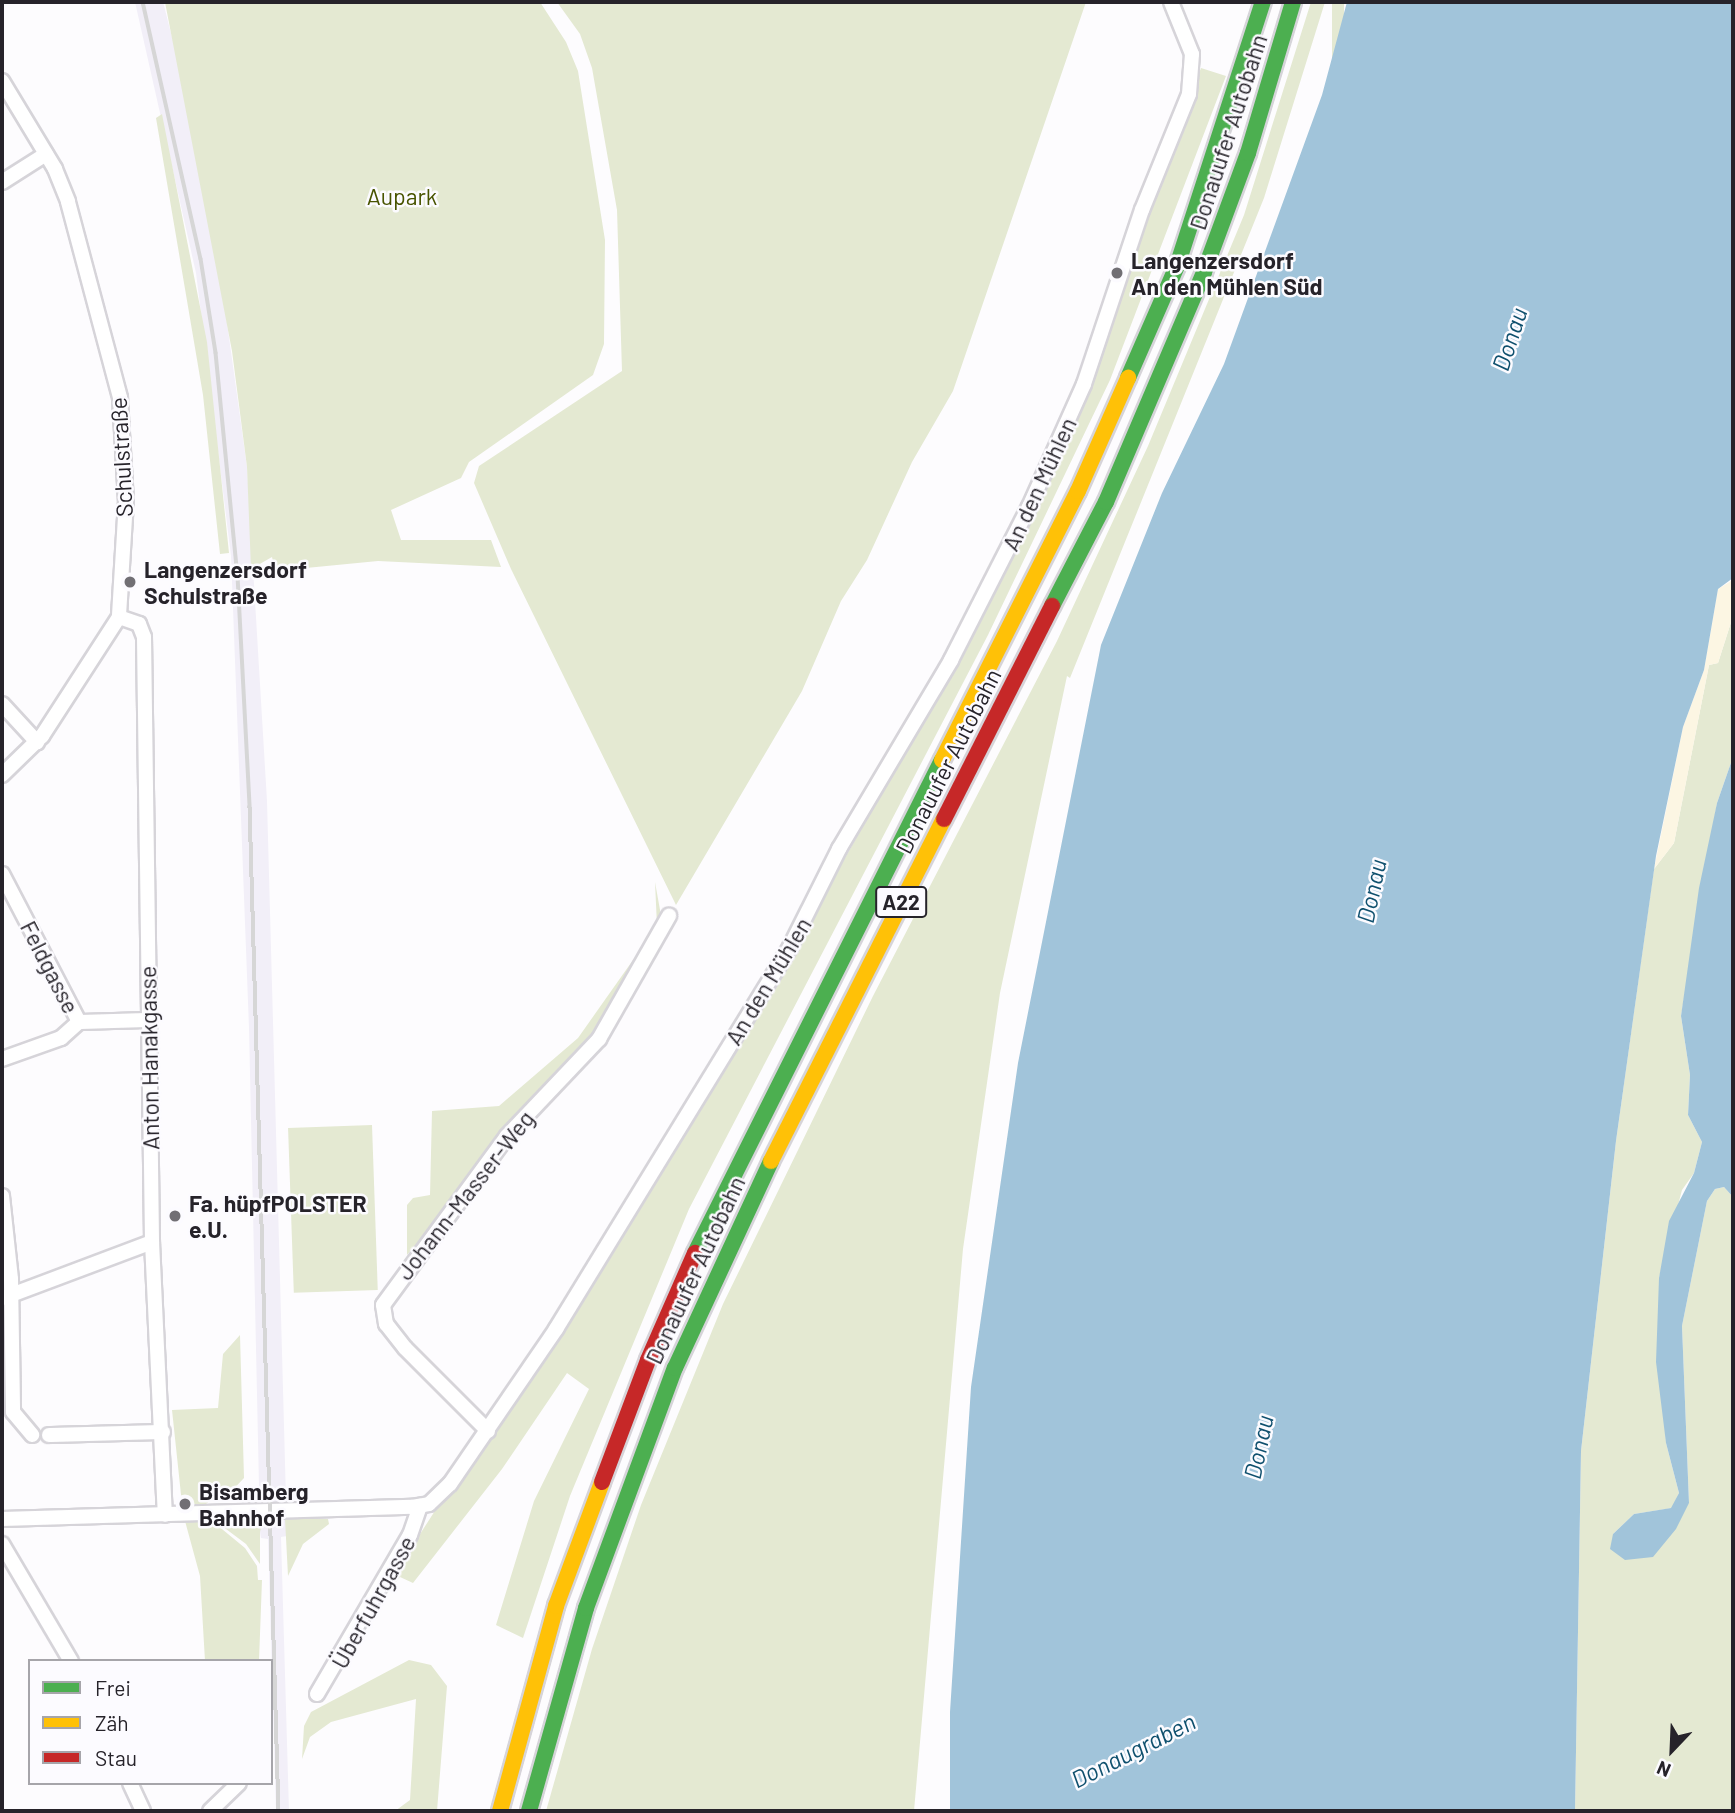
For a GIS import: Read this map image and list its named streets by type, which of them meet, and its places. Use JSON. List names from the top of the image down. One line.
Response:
{"streets":{"highway":["Donauufer Autobahn","A22"],"street":["Schulstraße","An den Mühlen","Feldgasse","Anton Hanakgasse","Johann-Masser-Weg","Überfuhrgasse"]},"crossings":[["Schulstraße","Anton Hanakgasse"],["An den Mühlen","Johann-Masser-Weg"],["An den Mühlen","Überfuhrgasse"]],"water":["Donau","Donaugraben"],"parks":["Aupark"],"places":["Langenzersdorf An den Mühlen Süd","Langenzersdorf Schulstraße","Fa. hüpfPOLSTER e.U.","Bisamberg Bahnhof"],"legend":["Frei","Zäh","Stau"],"north":"bottom left"}
